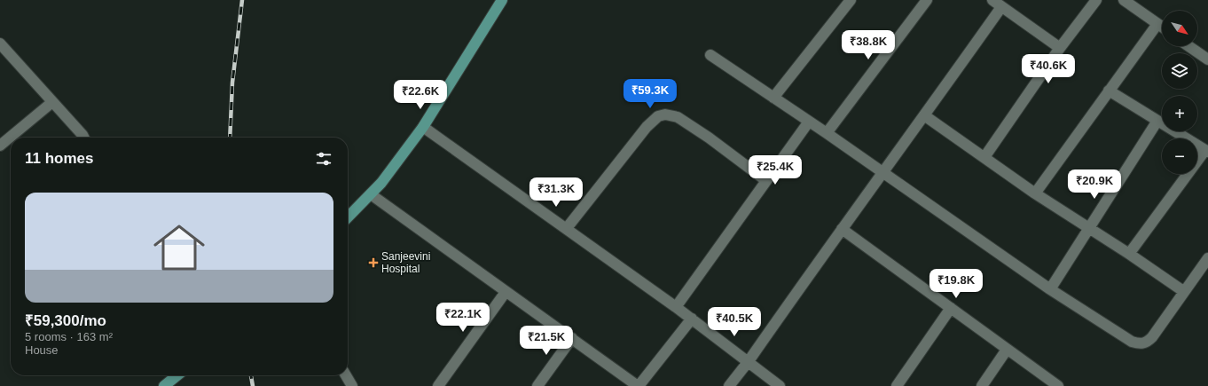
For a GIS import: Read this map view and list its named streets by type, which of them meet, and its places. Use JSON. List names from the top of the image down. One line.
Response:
{"places":{"health":["Sanjeevini Hospital"]},"north":"bottom right","page":{"map_buttons":["+","−"],"price":["₹38.8K","₹40.6K","₹59.3K","₹22.6K","₹25.4K","₹20.9K","₹31.3K","₹19.8K","₹22.1K","₹40.5K","₹21.5K"],"heading":"11 homes","list":[{"name":"₹59,300/mo","note":"5 rooms · 163 m² · House"}]}}
